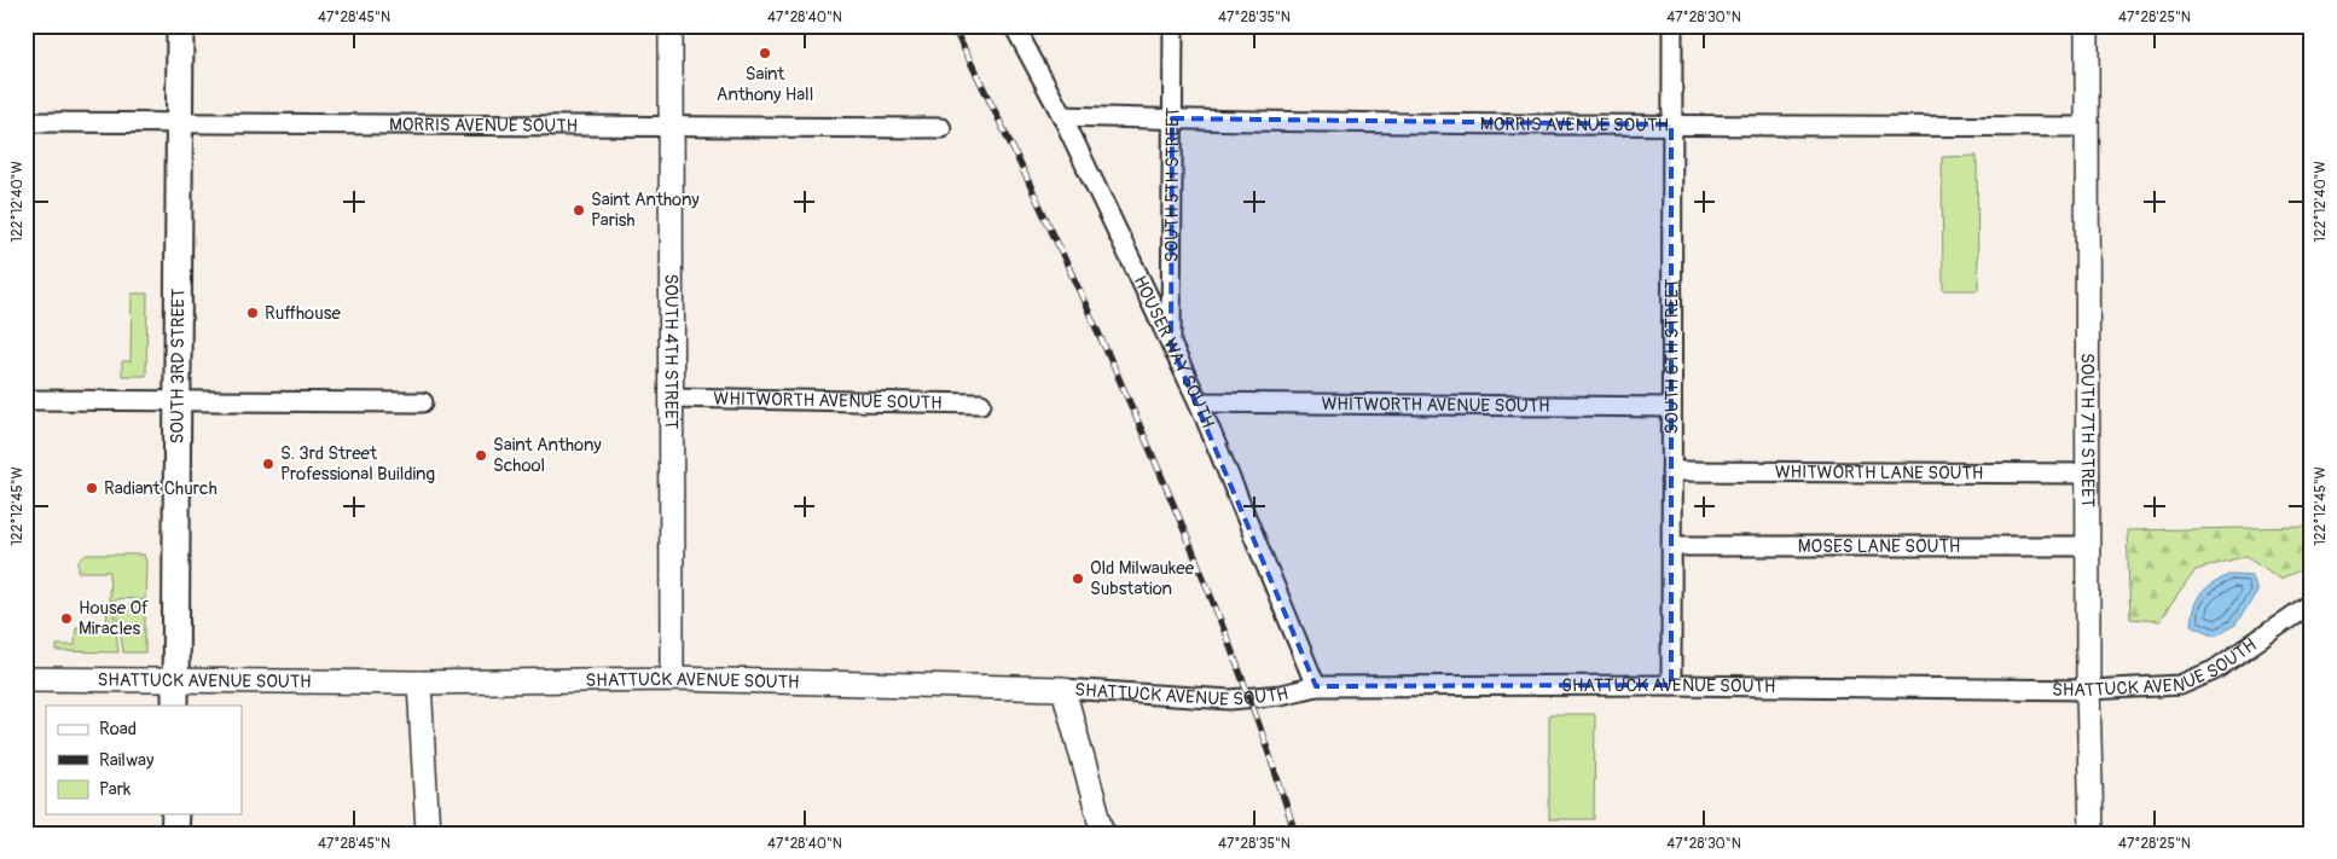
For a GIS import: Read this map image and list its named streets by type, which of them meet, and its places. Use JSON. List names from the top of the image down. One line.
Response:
{"streets":{"main road":["SOUTH 3RD STREET"],"street":["MORRIS AVENUE SOUTH","SOUTH 5TH STREET","HOUSER WAY SOUTH","SOUTH 4TH STREET","SOUTH 6TH STREET","WHITWORTH AVENUE SOUTH","SOUTH 7TH STREET","WHITWORTH LANE SOUTH","MOSES LANE SOUTH","SHATTUCK AVENUE SOUTH"]},"crossings":[["MORRIS AVENUE SOUTH","SOUTH 5TH STREET"],["MORRIS AVENUE SOUTH","HOUSER WAY SOUTH"],["MORRIS AVENUE SOUTH","SOUTH 4TH STREET"],["MORRIS AVENUE SOUTH","SOUTH 6TH STREET"],["MORRIS AVENUE SOUTH","SOUTH 3RD STREET"],["MORRIS AVENUE SOUTH","SOUTH 7TH STREET"],["SOUTH 5TH STREET","HOUSER WAY SOUTH"],["HOUSER WAY SOUTH","WHITWORTH AVENUE SOUTH"],["HOUSER WAY SOUTH","SHATTUCK AVENUE SOUTH"],["SOUTH 4TH STREET","WHITWORTH AVENUE SOUTH"],["SOUTH 4TH STREET","SHATTUCK AVENUE SOUTH"],["SOUTH 6TH STREET","WHITWORTH AVENUE SOUTH"],["SOUTH 6TH STREET","WHITWORTH LANE SOUTH"],["SOUTH 6TH STREET","MOSES LANE SOUTH"],["SOUTH 6TH STREET","SHATTUCK AVENUE SOUTH"],["SOUTH 3RD STREET","SHATTUCK AVENUE SOUTH"],["SOUTH 7TH STREET","WHITWORTH LANE SOUTH"],["SOUTH 7TH STREET","MOSES LANE SOUTH"],["SOUTH 7TH STREET","SHATTUCK AVENUE SOUTH"]],"places":["Saint Anthony Hall","Saint Anthony Parish","Ruffhouse","Saint Anthony School","S. 3rd Street Professional Building","Radiant Church","Old Milwaukee Substation","House Of Miracles"],"legend":["Road","Railway","Park"],"coordinates":["47°28'45\"N","47°28'40\"N","47°28'35\"N","47°28'30\"N","47°28'25\"N","122°12'40\"W","122°12'45\"W"]}
